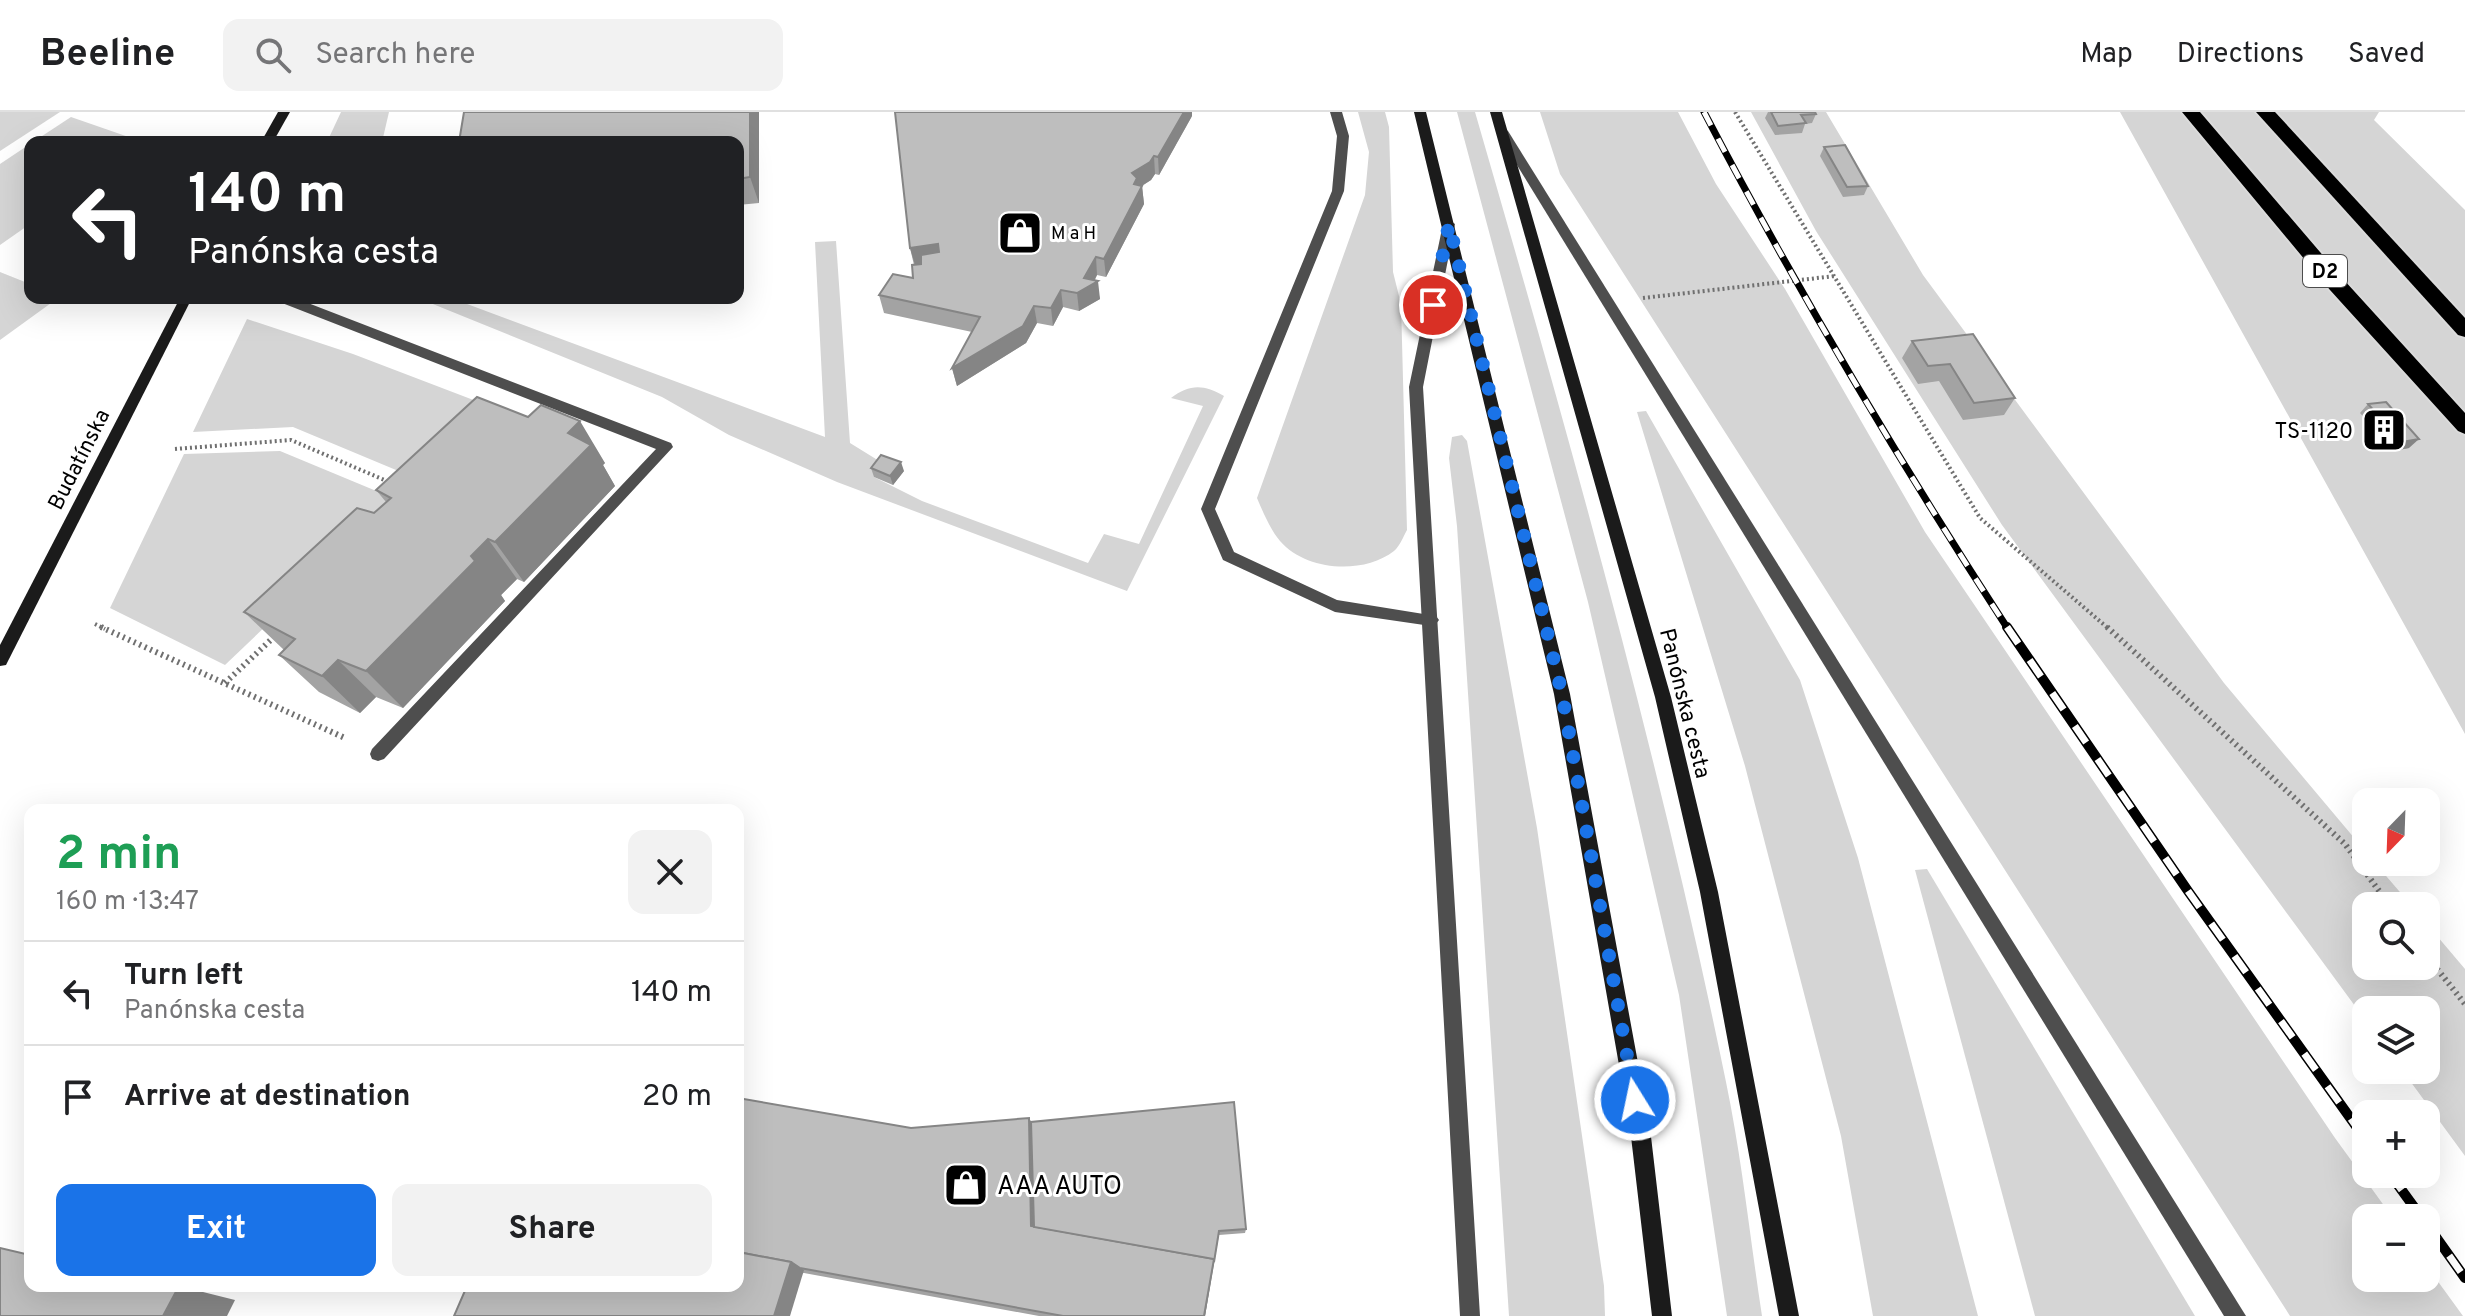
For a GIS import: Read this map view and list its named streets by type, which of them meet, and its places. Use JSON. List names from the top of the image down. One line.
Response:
{"streets":{"highway":["D2"],"main road":["Budatínska","Panónska cesta"]},"places":{"shop":["M a H","AAA AUTO"],"building":["TS-1120"]},"north":"bottom left","page":{"header":"Beeline","search":"Search here","nav":["Map","Directions","Saved"],"turn":["140 m","Panónska cesta"],"map_buttons":["+","−"],"heading":["2 min","160 m · 13:47"],"list":[{"name":"Turn left","note":"Panónska cesta","value":"140 m"},{"name":"Arrive at destination","value":"20 m"}],"buttons":["Exit","Share"]}}
